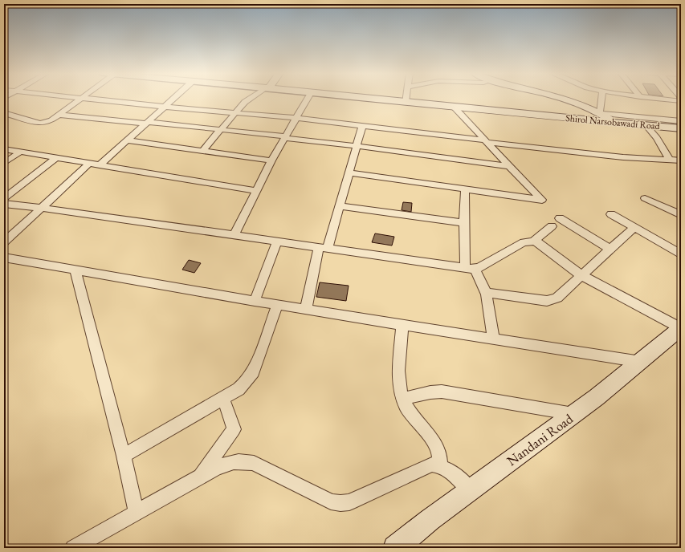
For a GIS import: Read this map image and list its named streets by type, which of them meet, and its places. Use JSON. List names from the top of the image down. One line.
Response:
{"streets":{"main road":["Shirol Narsobawadi Road","Nandani Road"]}}
